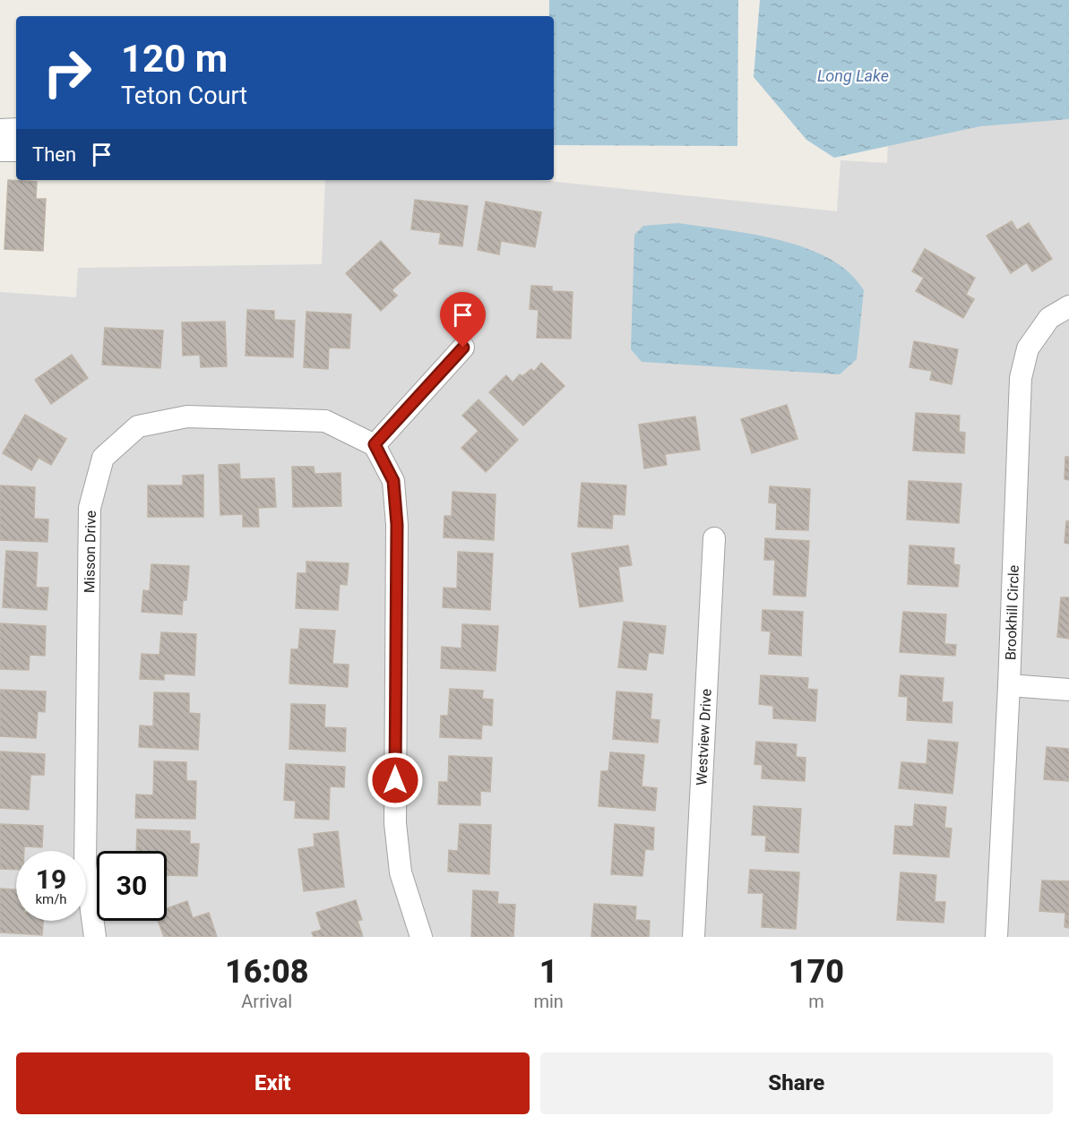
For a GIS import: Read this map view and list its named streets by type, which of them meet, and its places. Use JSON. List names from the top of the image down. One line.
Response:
{"streets":{"street":["Misson Drive","Brookhill Circle","Westview Drive"]},"water":["Long Lake"],"page":{"turn":["120 m","Teton Court"],"then":"Then","speed":"19 km/h","limit":"30","eta":["16:08","Arrival","1","min","170","m"],"buttons":["Exit","Share"]}}
